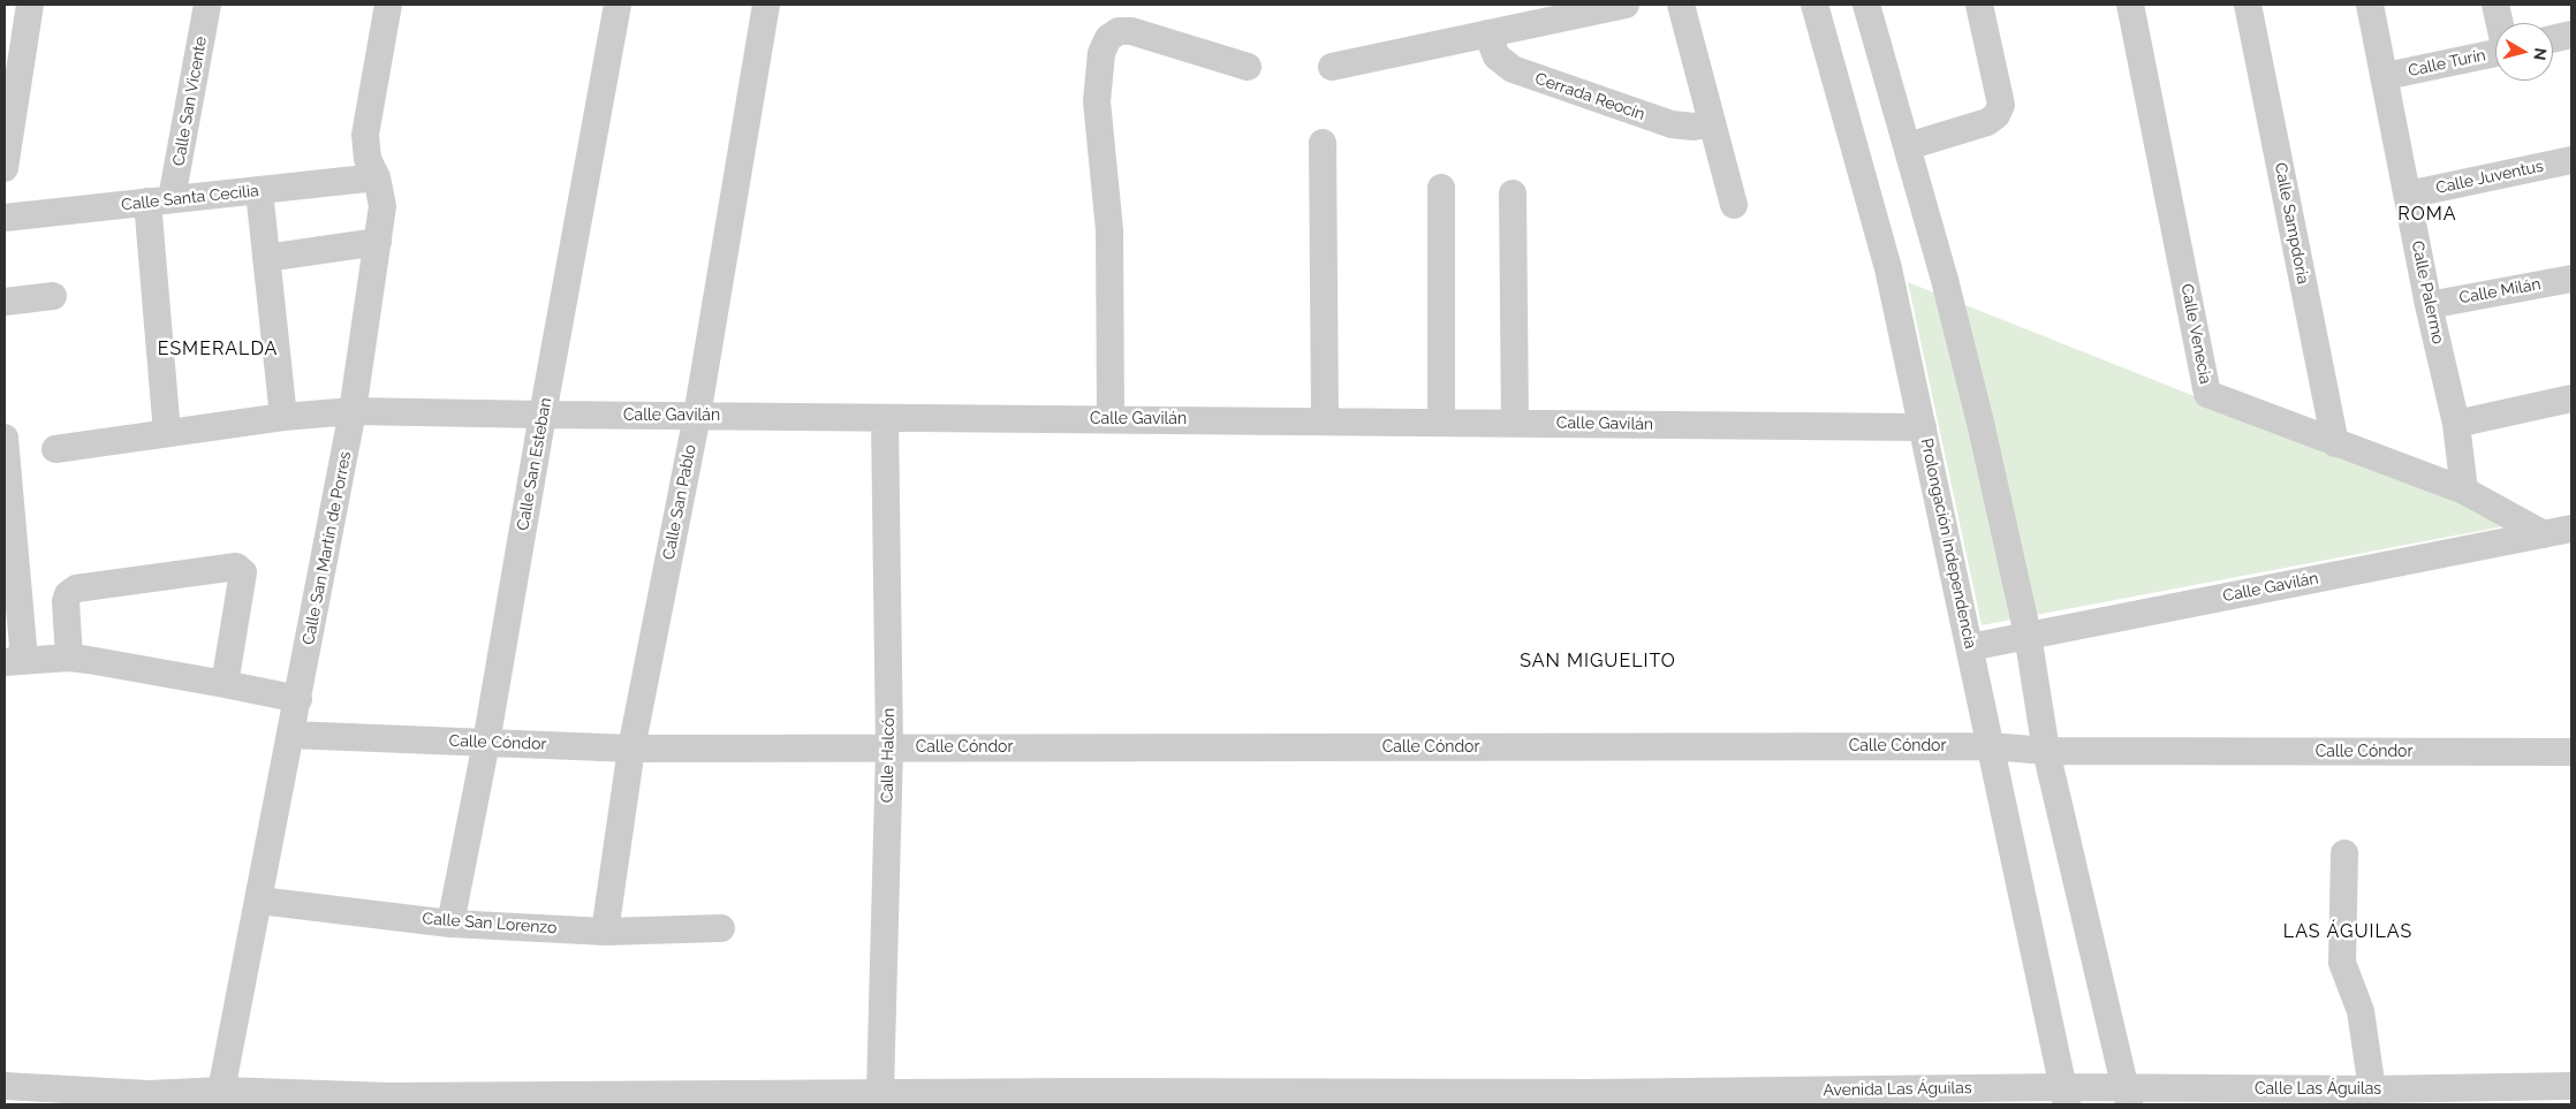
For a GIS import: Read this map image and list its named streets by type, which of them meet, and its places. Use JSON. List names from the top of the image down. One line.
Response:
{"streets":{"street":["Calle Turín","Cerrada Reocín","Calle San Vicente","Calle Juventus","Calle Santa Cecilia","Calle Sampdoria","Calle Milán","Calle Palermo","Calle Venecia","Calle Gavilán","Calle San Esteban","Calle San Pablo","Prolongación Independencia","Calle San Martín de Porres","Calle Cóndor","Calle Halcón","Calle San Lorenzo","Avenida Las Águilas","Calle Las Águilas"]},"crossings":[["Calle Turín","Calle Palermo"],["Calle San Vicente","Calle Santa Cecilia"],["Calle San Vicente","Calle Gavilán"],["Calle Juventus","Calle Palermo"],["Calle Santa Cecilia","Calle San Martín de Porres"],["Calle Sampdoria","Calle Venecia"],["Calle Milán","Calle Palermo"],["Calle Palermo","Calle Venecia"],["Calle Gavilán","Calle San Esteban"],["Calle Gavilán","Calle San Pablo"],["Calle Gavilán","Prolongación Independencia"],["Calle Gavilán","Calle San Martín de Porres"],["Calle Gavilán","Calle Halcón"],["Calle San Esteban","Calle Cóndor"],["Calle San Esteban","Calle San Lorenzo"],["Calle San Pablo","Calle Cóndor"],["Calle San Pablo","Calle San Lorenzo"],["Prolongación Independencia","Calle Cóndor"],["Prolongación Independencia","Avenida Las Águilas"],["Prolongación Independencia","Calle Las Águilas"],["Calle San Martín de Porres","Calle Cóndor"],["Calle San Martín de Porres","Calle San Lorenzo"],["Calle San Martín de Porres","Avenida Las Águilas"],["Calle Cóndor","Calle Halcón"],["Calle Halcón","Avenida Las Águilas"],["Avenida Las Águilas","Calle Las Águilas"]],"districts":["ROMA","ESMERALDA","SAN MIGUELITO","LAS ÁGUILAS"],"north":"right"}
